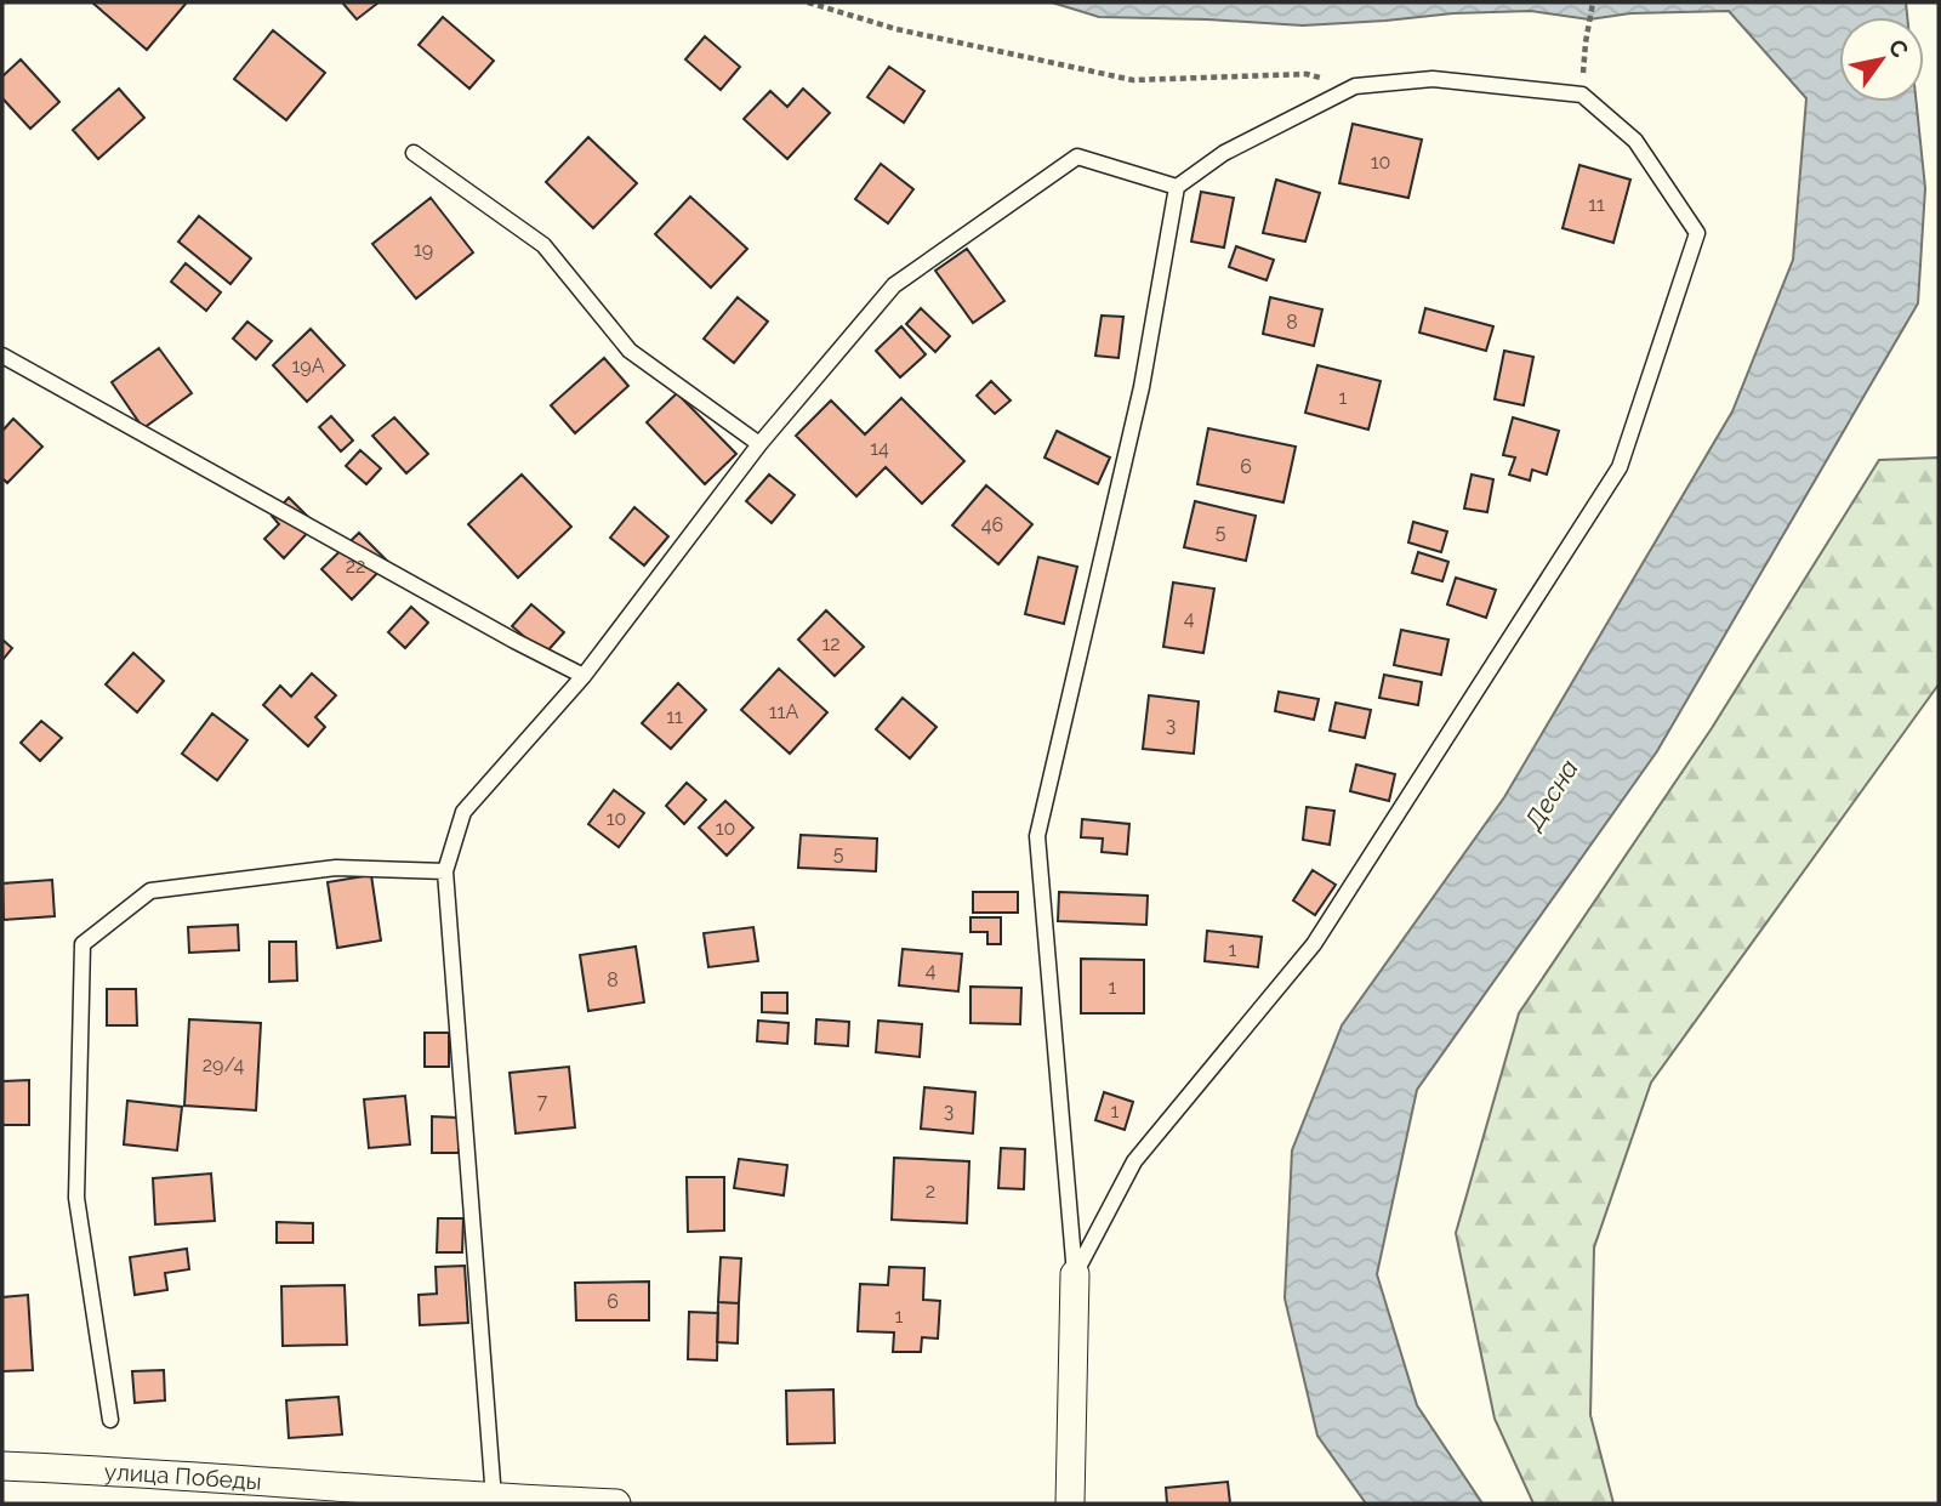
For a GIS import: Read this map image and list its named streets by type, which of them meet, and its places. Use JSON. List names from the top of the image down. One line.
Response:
{"streets":{"street":["улица Победы"]},"water":["Десна"],"house_numbers":["10","11","19","8","19А","1","14","6","46","5","22","4","12","11А","11","3","10","10","5","1","4","8","1","29/4","7","3","1","2","6","1"],"north":"top right"}
